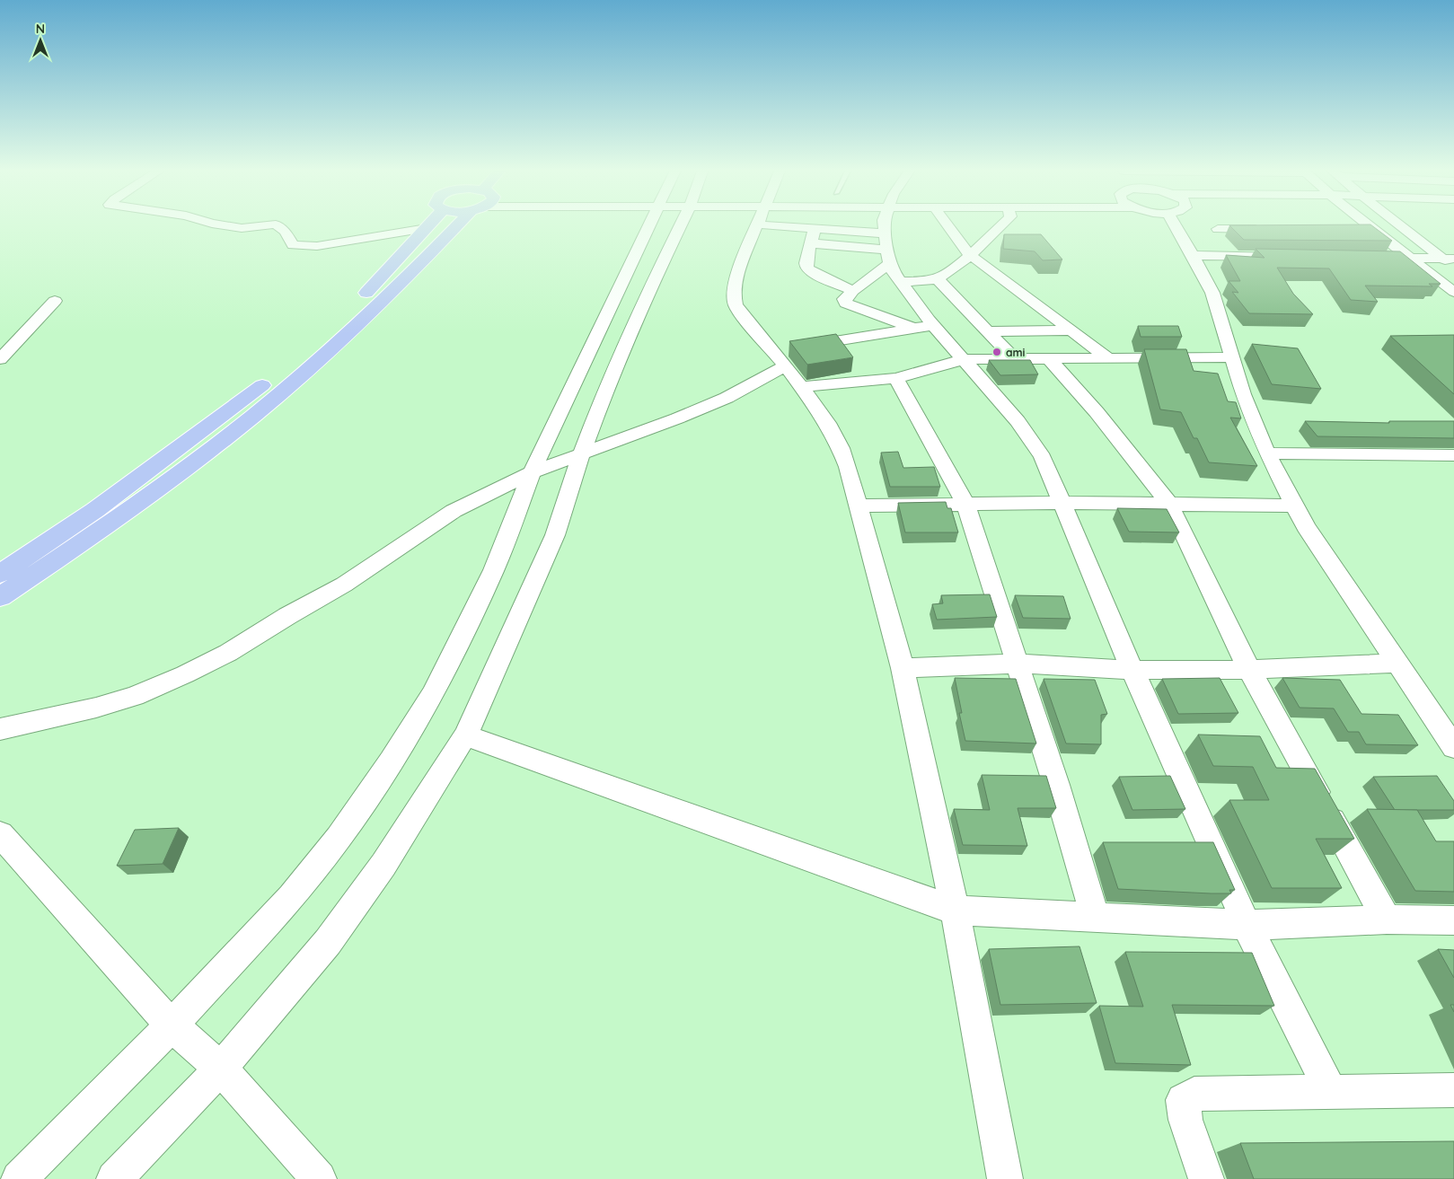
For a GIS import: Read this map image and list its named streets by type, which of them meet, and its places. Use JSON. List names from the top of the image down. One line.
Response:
{"places":["ami"],"north":"top"}
